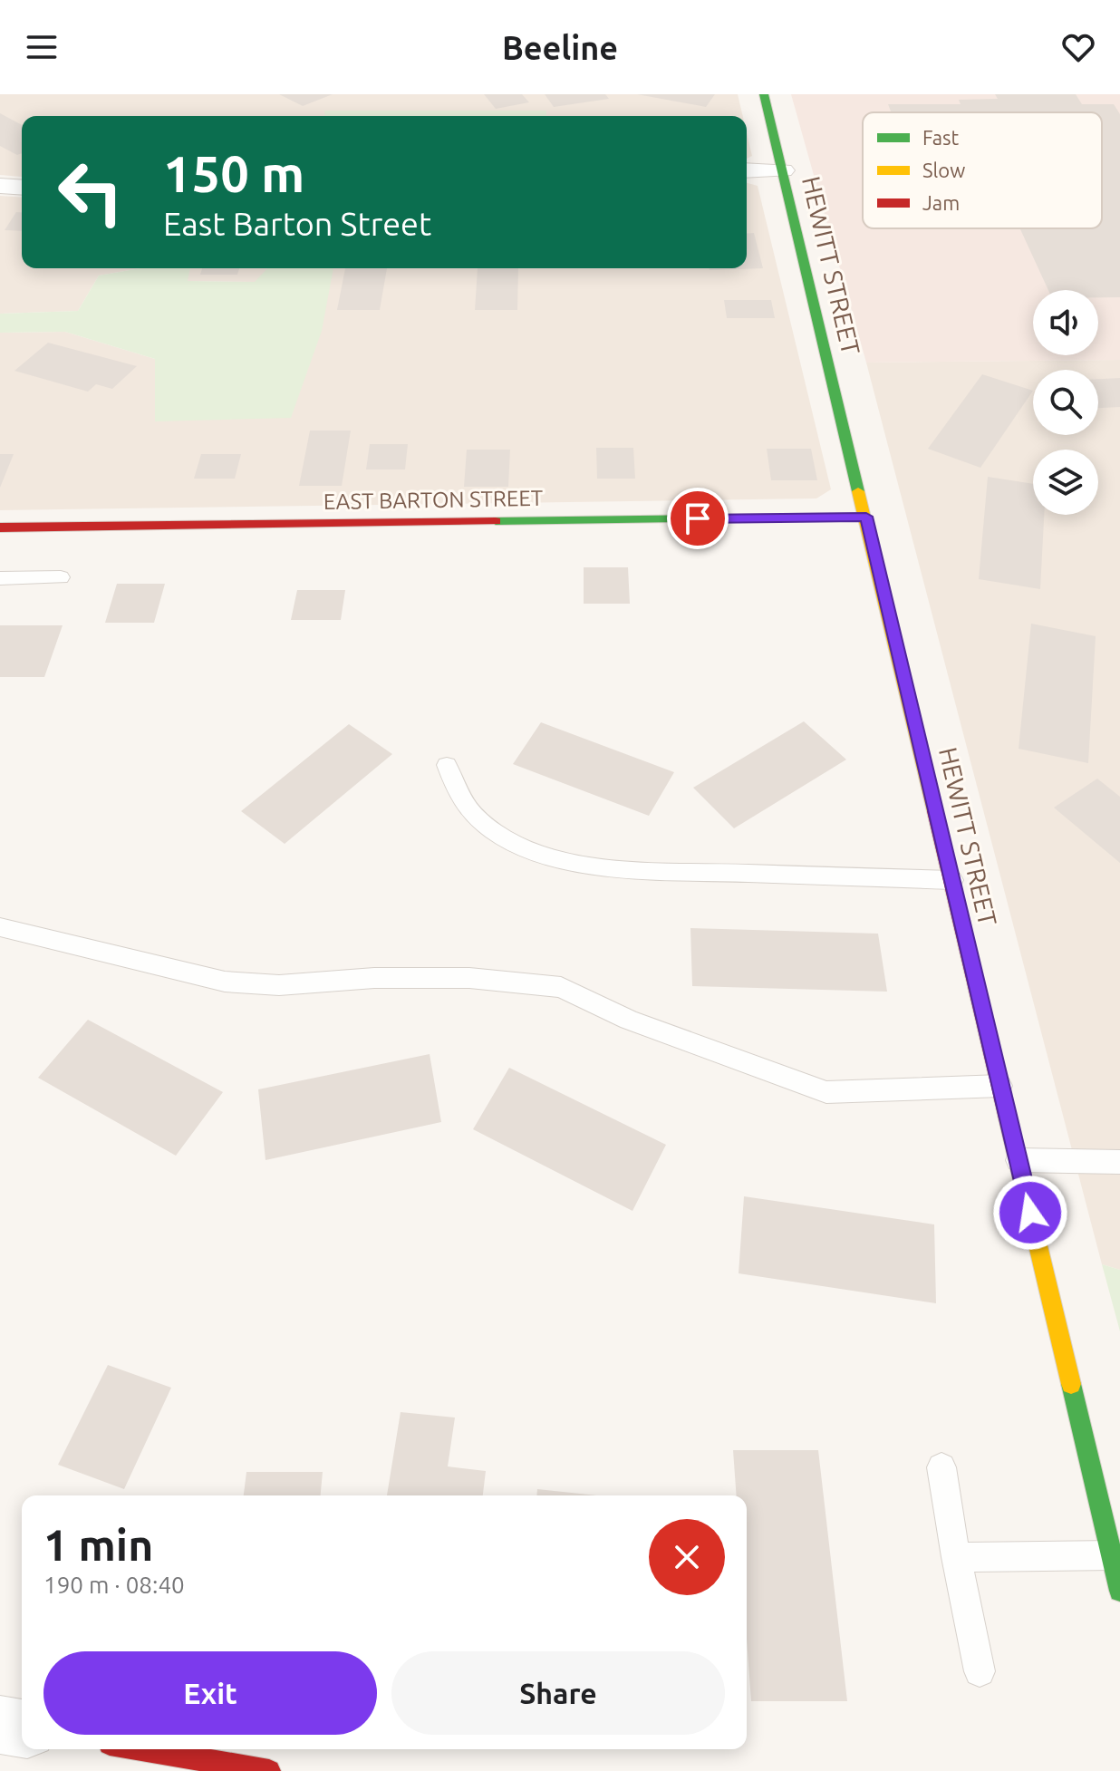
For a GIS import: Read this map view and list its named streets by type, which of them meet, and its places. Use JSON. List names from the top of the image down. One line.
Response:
{"streets":{"street":["HEWITT STREET","EAST BARTON STREET"]},"crossings":[["HEWITT STREET","EAST BARTON STREET"]],"legend":["Fast","Slow","Jam"],"page":{"header":"Beeline","turn":["150 m","East Barton Street"],"heading":["1 min","190 m · 08:40"],"buttons":["Exit","Share"]}}
